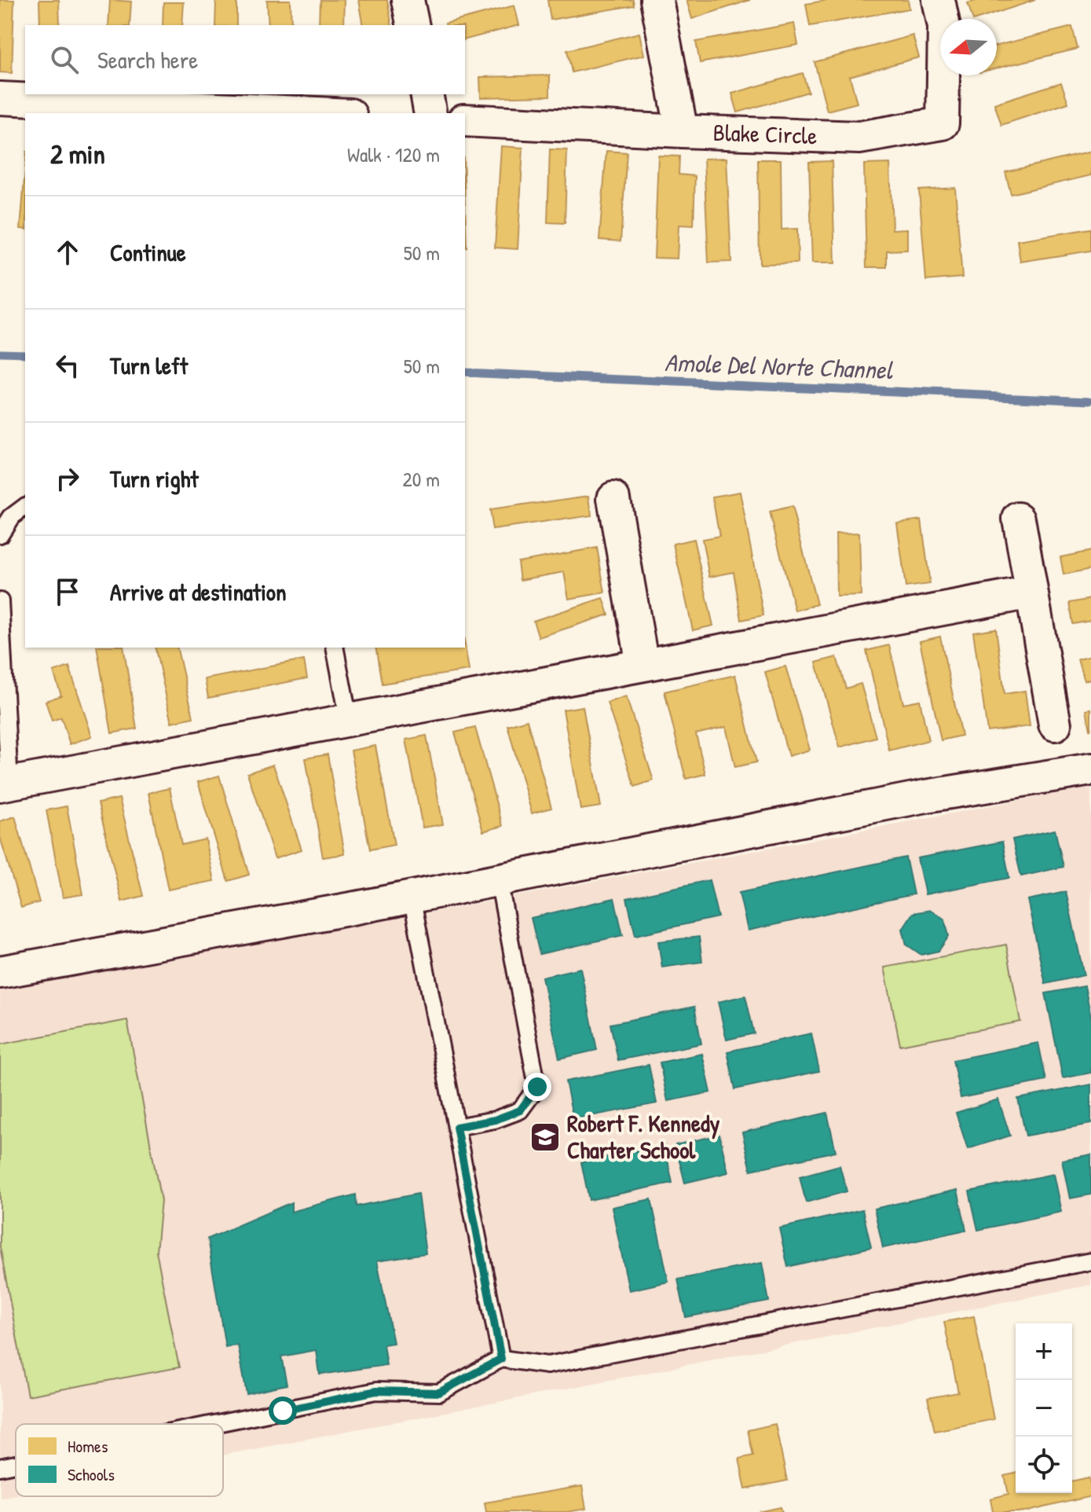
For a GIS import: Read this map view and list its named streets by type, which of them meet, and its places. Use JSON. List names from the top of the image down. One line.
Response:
{"streets":{"street":["Blake Circle"]},"water":["Amole Del Norte Channel"],"places":{"school or university":["Robert F. Kennedy Charter School"]},"legend":["Homes","Schools"],"north":"left","page":{"search":"Search here","heading":["2 min","Walk · 120 m"],"list":[["Continue","50 m"],["Turn left","50 m"],["Turn right","20 m"],"Arrive at destination"],"map_buttons":["+","−"]}}
